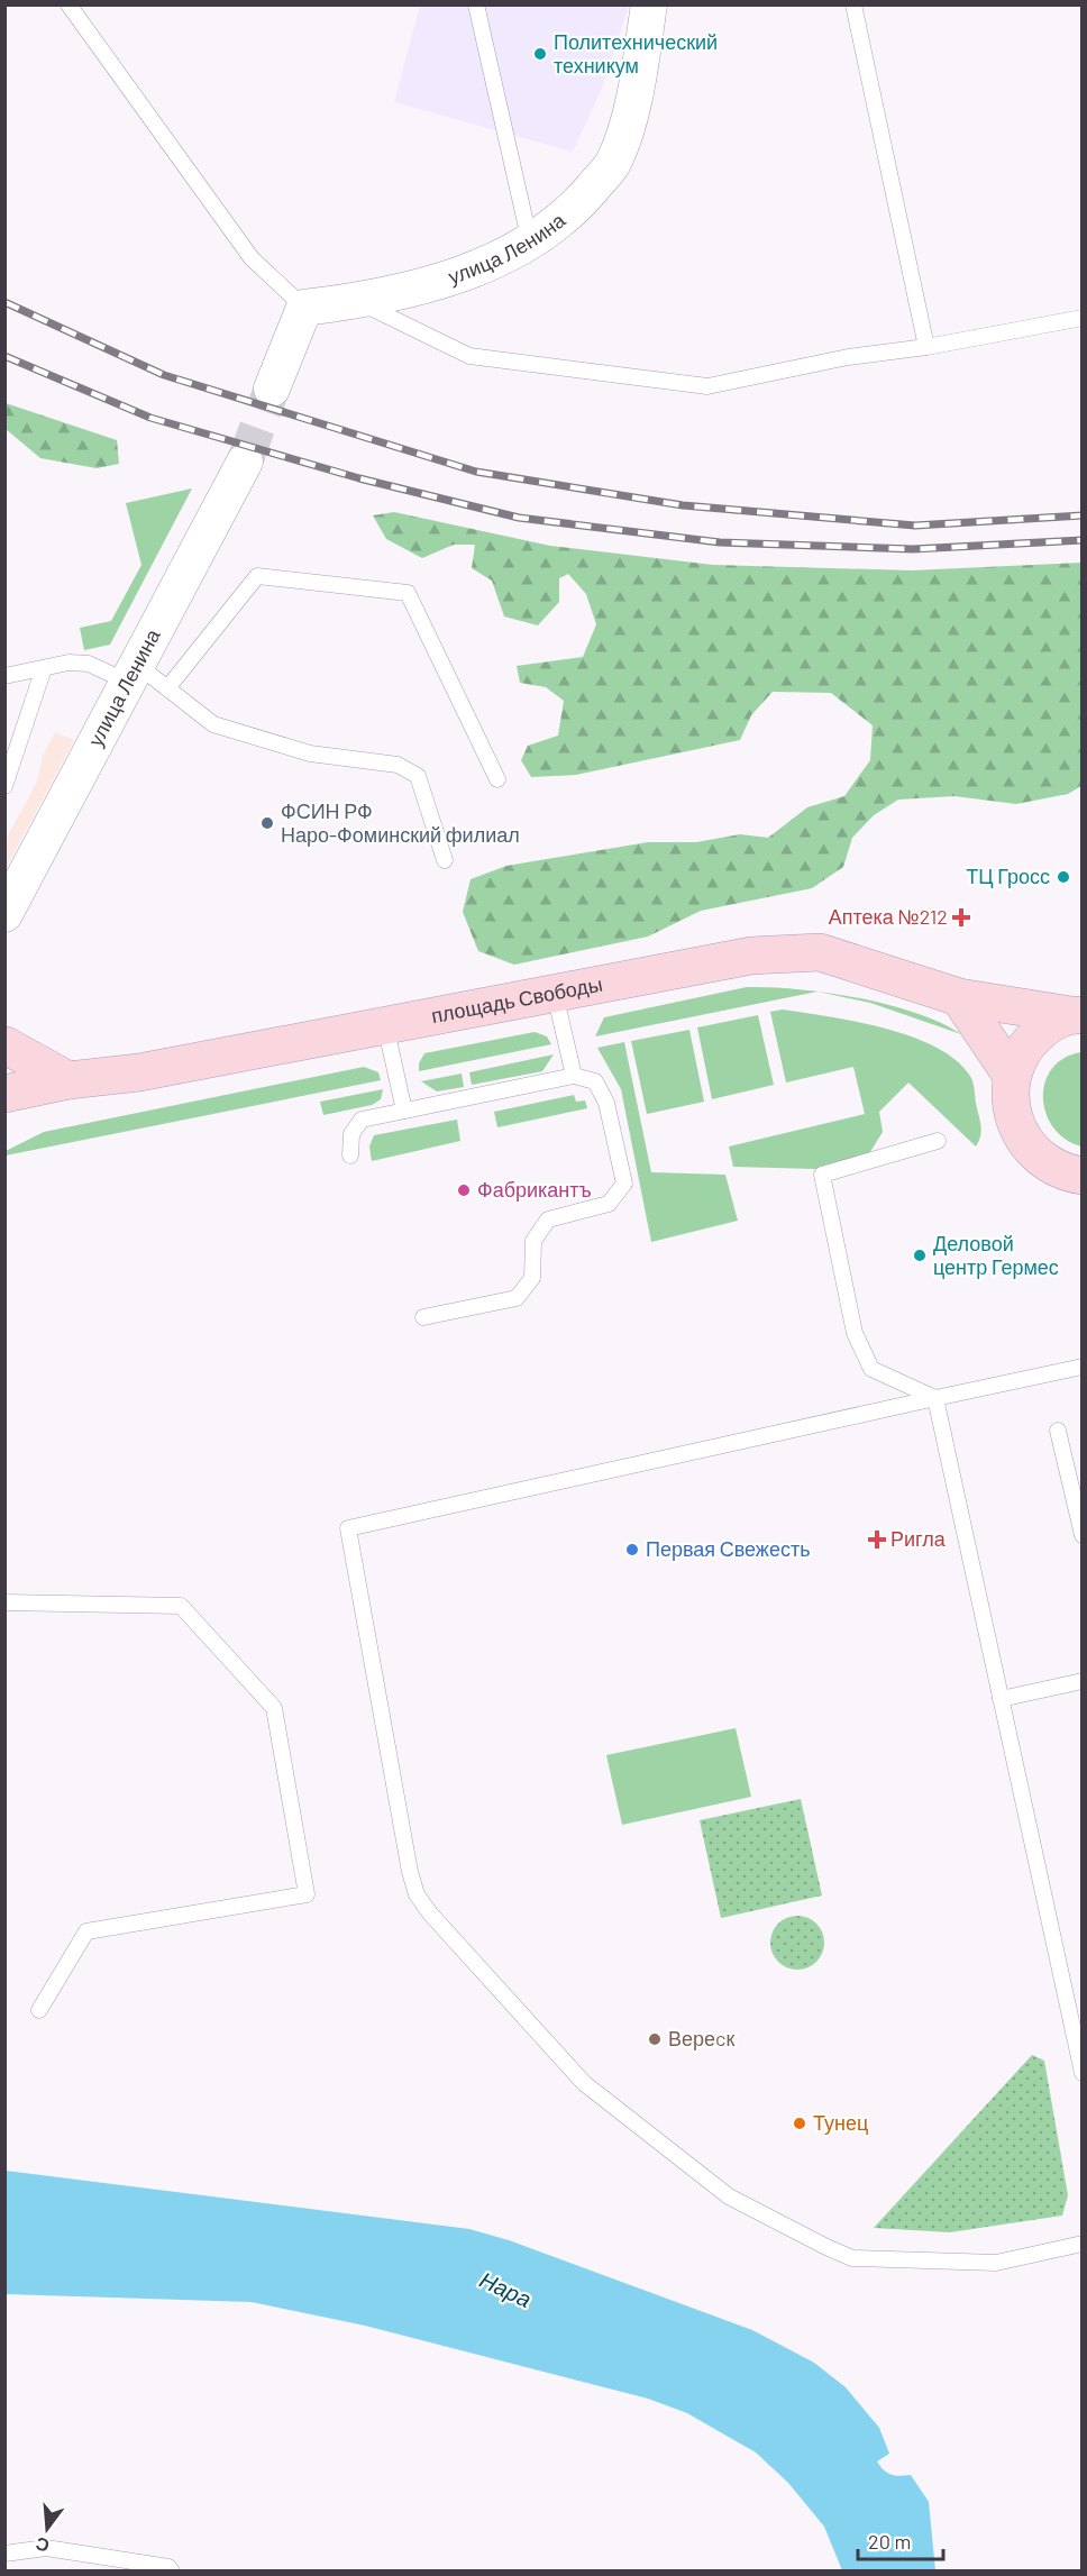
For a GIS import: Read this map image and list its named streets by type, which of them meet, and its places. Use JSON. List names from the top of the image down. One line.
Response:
{"streets":{"main road":["площадь Свободы"],"street":["улица Ленина"]},"water":["Нара"],"places":{"other":["Политехнический техникум","ФСИН РФ Наро-Фоминский филиал","ТЦ Гросс","Фабрикантъ","Деловой центр Гермес","Первая Свежесть","Вереcк","Тунец"],"health":["Аптека №212","Ригла"]},"scale_bar":"20 m","north":"bottom"}
